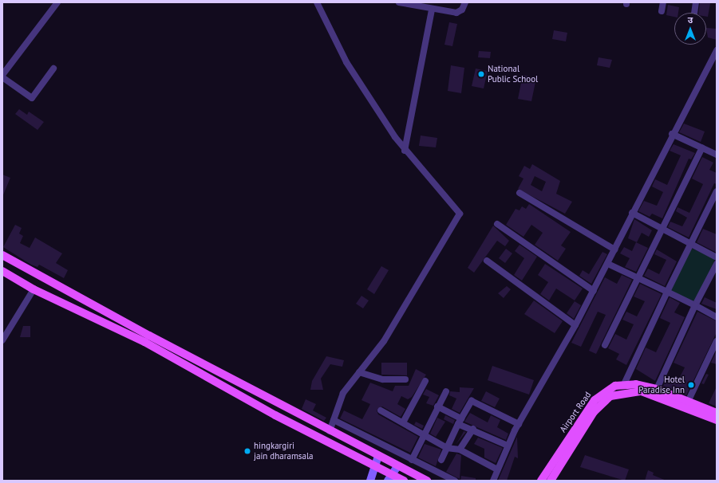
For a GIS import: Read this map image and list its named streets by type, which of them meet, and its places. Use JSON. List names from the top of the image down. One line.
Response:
{"streets":{"main road":["Airport Road"]},"places":["National Public School","Hotel Paradise Inn","hingkargiri jain dharamsala"],"north":"top"}
